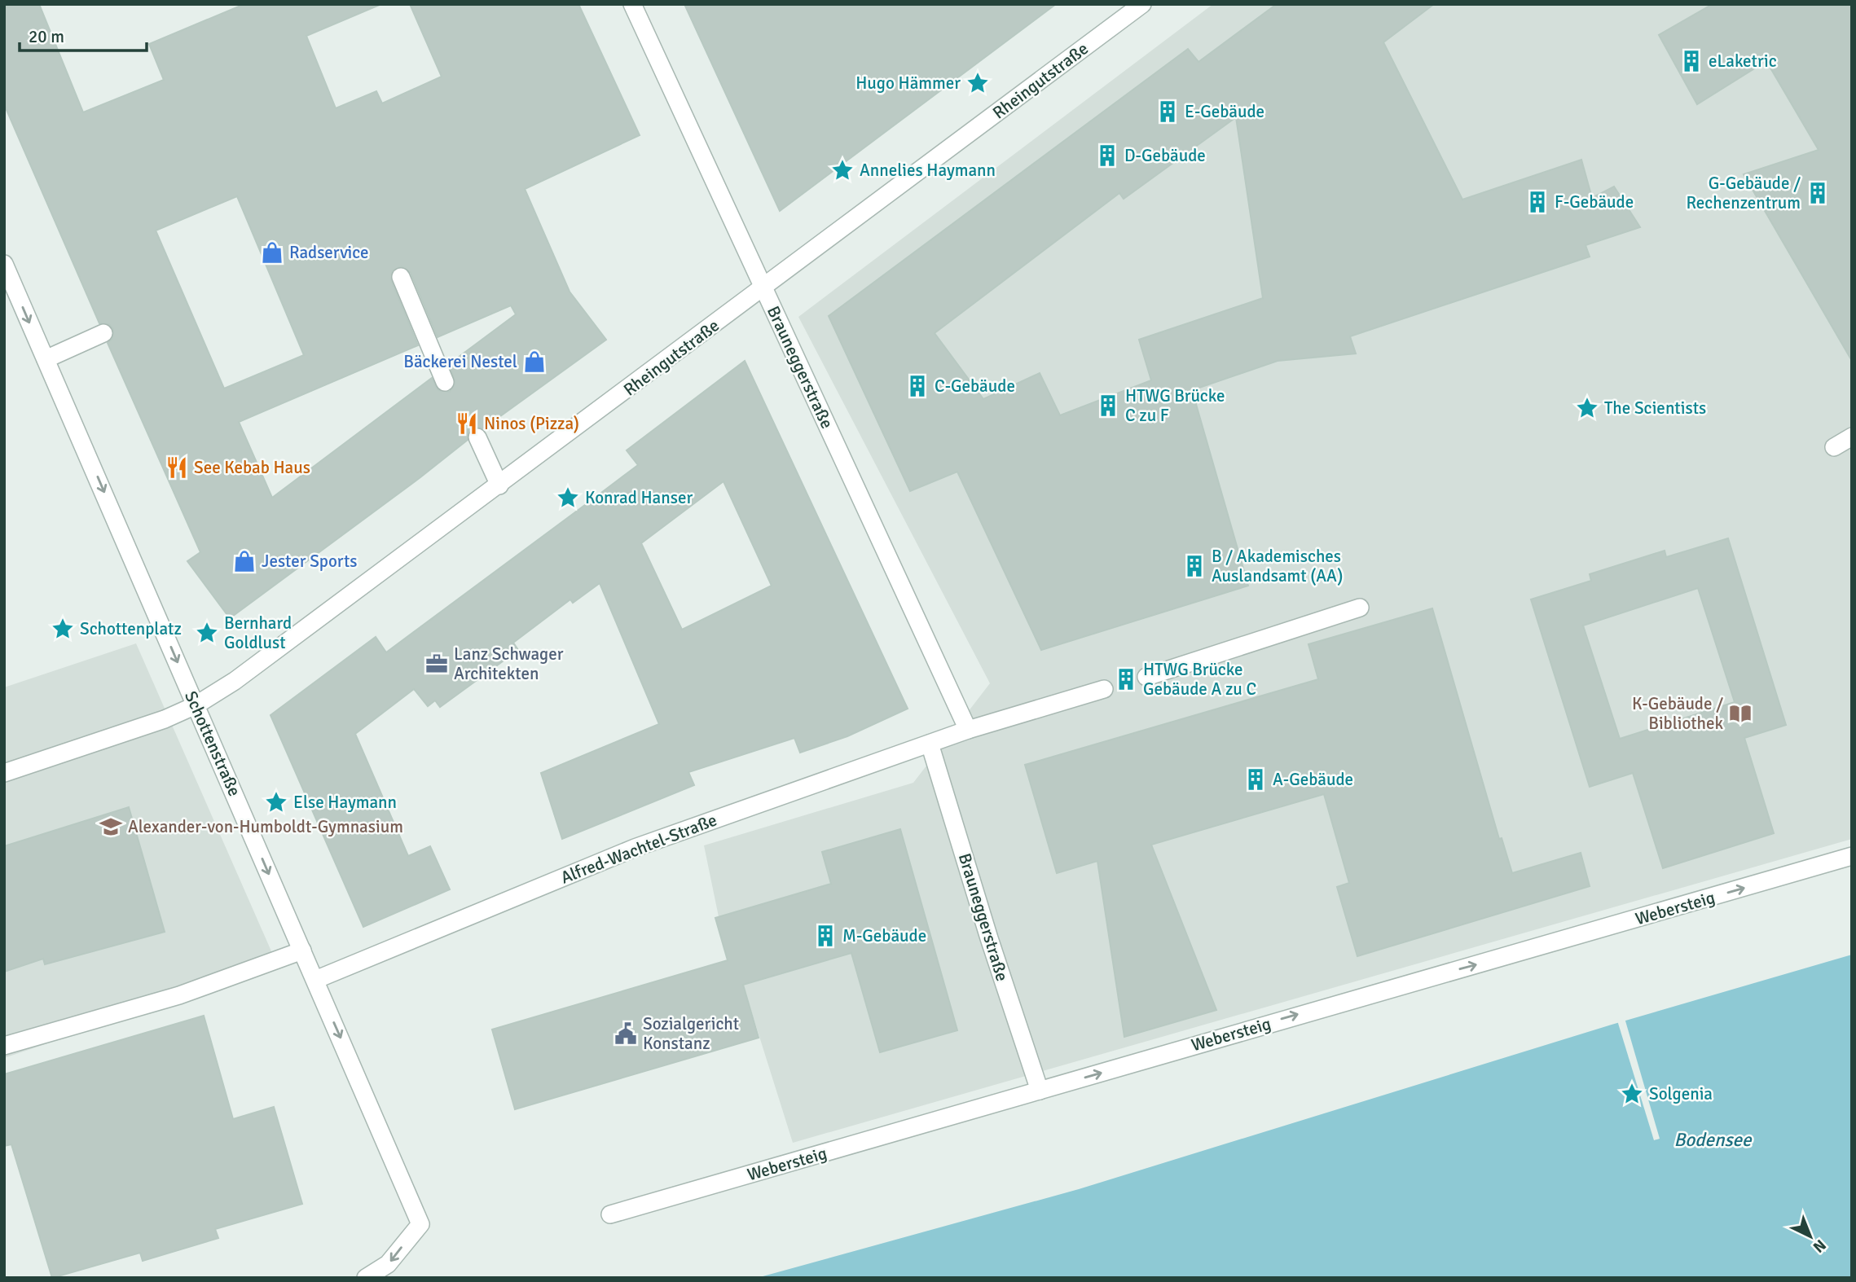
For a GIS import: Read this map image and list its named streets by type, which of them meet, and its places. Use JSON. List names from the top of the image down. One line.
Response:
{"streets":{"street":["Rheingutstraße","Brauneggerstraße","Schottenstraße","Alfred-Wachtel-Straße","Webersteig"]},"crossings":[["Rheingutstraße","Brauneggerstraße"],["Rheingutstraße","Schottenstraße"],["Brauneggerstraße","Alfred-Wachtel-Straße"],["Brauneggerstraße","Webersteig"],["Schottenstraße","Alfred-Wachtel-Straße"]],"one_way":["Schottenstraße","Webersteig"],"water":["Bodensee"],"places":{"building":["eLaketric","E-Gebäude","D-Gebäude","G-Gebäude / Rechenzentrum","F-Gebäude","C-Gebäude","HTWG Brücke C zu F","B / Akademisches Auslandsamt (AA)","HTWG Brücke Gebäude A zu C","A-Gebäude","M-Gebäude"],"place":["Hugo Hämmer","Annelies Haymann","The Scientists","Konrad Hanser","Schottenplatz","Bernhard Goldlust","Else Haymann","Solgenia"],"shop":["Radservice","Bäckerei Nestel","Jester Sports"],"restaurant":["Ninos (Pizza)","See Kebab Haus"],"office":["Lanz Schwager Architekten"],"library":["K-Gebäude / Bibliothek"],"school or university":["Alexander-von-Humboldt-Gymnasium"],"public building":["Sozialgericht Konstanz"]},"scale_bar":"20 m","north":"bottom right"}
